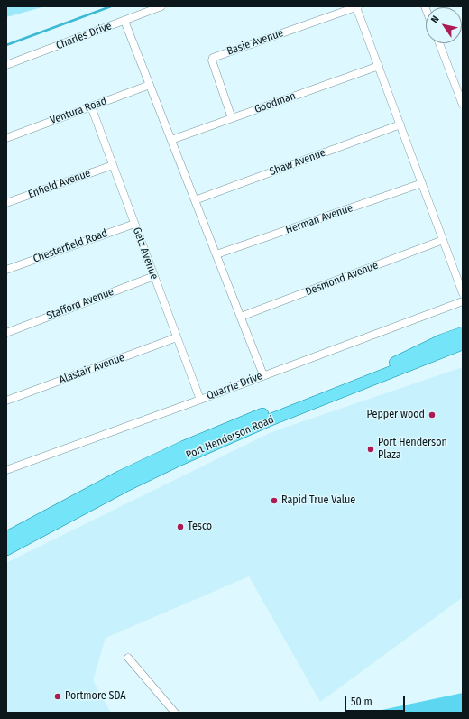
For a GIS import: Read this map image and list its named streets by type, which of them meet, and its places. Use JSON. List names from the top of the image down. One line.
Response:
{"streets":{"main road":["Port Henderson Road"],"street":["Charles Drive","Basie Avenue","Goodman","Ventura Road","Shaw Avenue","Enfield Avenue","Herman Avenue","Chesterfield Road","Getz Avenue","Desmond Avenue","Stafford Avenue","Alastair Avenue","Quarrie Drive"]},"crossings":[["Basie Avenue","Goodman"],["Ventura Road","Getz Avenue"],["Enfield Avenue","Getz Avenue"],["Chesterfield Road","Getz Avenue"],["Getz Avenue","Stafford Avenue"],["Getz Avenue","Alastair Avenue"],["Getz Avenue","Quarrie Drive"]],"places":["Pepper wood","Port Henderson Plaza","Rapid True Value","Tesco","Portmore SDA"],"scale_bar":"50 m","north":"top left"}
